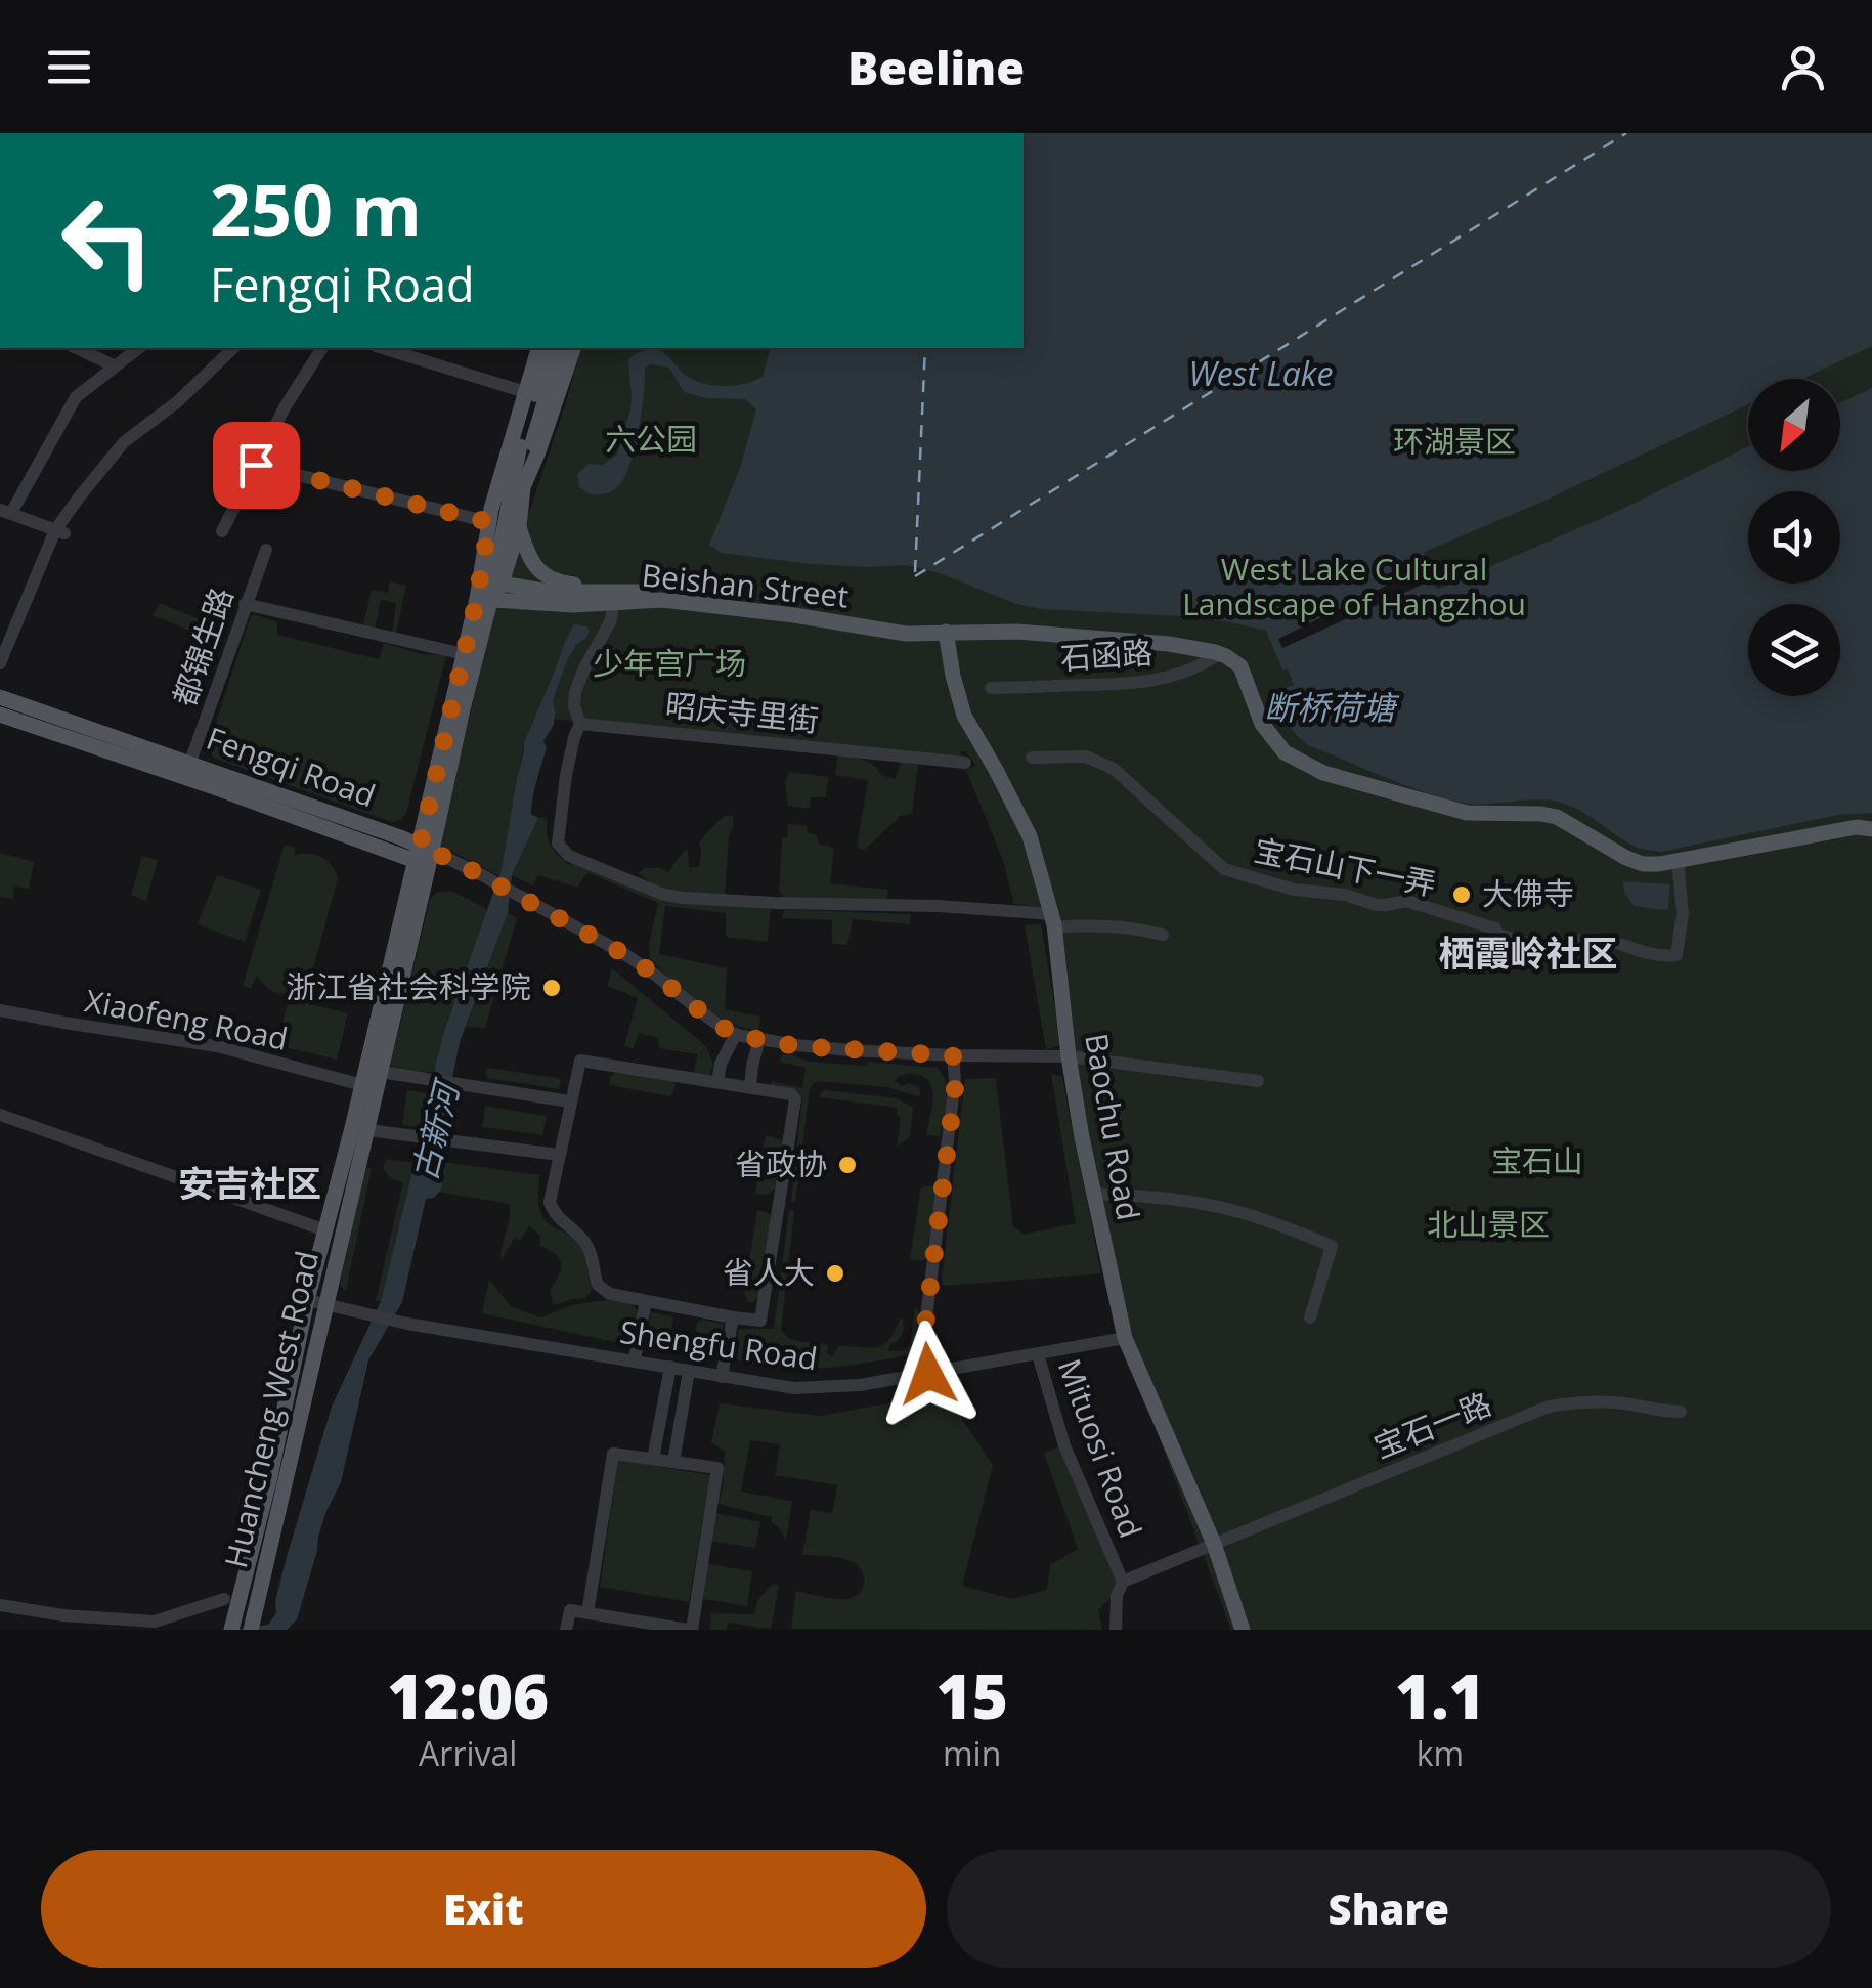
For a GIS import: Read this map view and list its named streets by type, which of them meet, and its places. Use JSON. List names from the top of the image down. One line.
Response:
{"streets":{"main road":["Beishan Street","Fengqi Road","Baochu Road","Huancheng West Road"],"street":["都锦生路","石函路","昭庆寺里街","宝石山下一弄","Xiaofeng Road","Shengfu Road","宝石一路","Mituosi Road"]},"crossings":[["Beishan Street","石函路"],["Beishan Street","Baochu Road"],["Beishan Street","Huancheng West Road"],["都锦生路","Fengqi Road"],["Fengqi Road","Baochu Road"],["Fengqi Road","Huancheng West Road"],["Baochu Road","Shengfu Road"],["Baochu Road","宝石一路"],["Baochu Road","Mituosi Road"],["Shengfu Road","Huancheng West Road"],["Shengfu Road","Mituosi Road"],["宝石一路","Mituosi Road"]],"districts":["栖霞岭社区","安吉社区"],"water":["West Lake","断桥荷塘","古新河"],"parks":["六公园","环湖景区","West Lake Cultural Landscape of Hangzhou","少年宫广场","宝石山","北山景区"],"places":["大佛寺","浙江省社会科学院","省政协","省人大"],"north":"bottom left","page":{"header":"Beeline","turn":["250 m","Fengqi Road"],"eta":["12:06","Arrival","15","min","1.1","km"],"buttons":["Exit","Share"]}}
